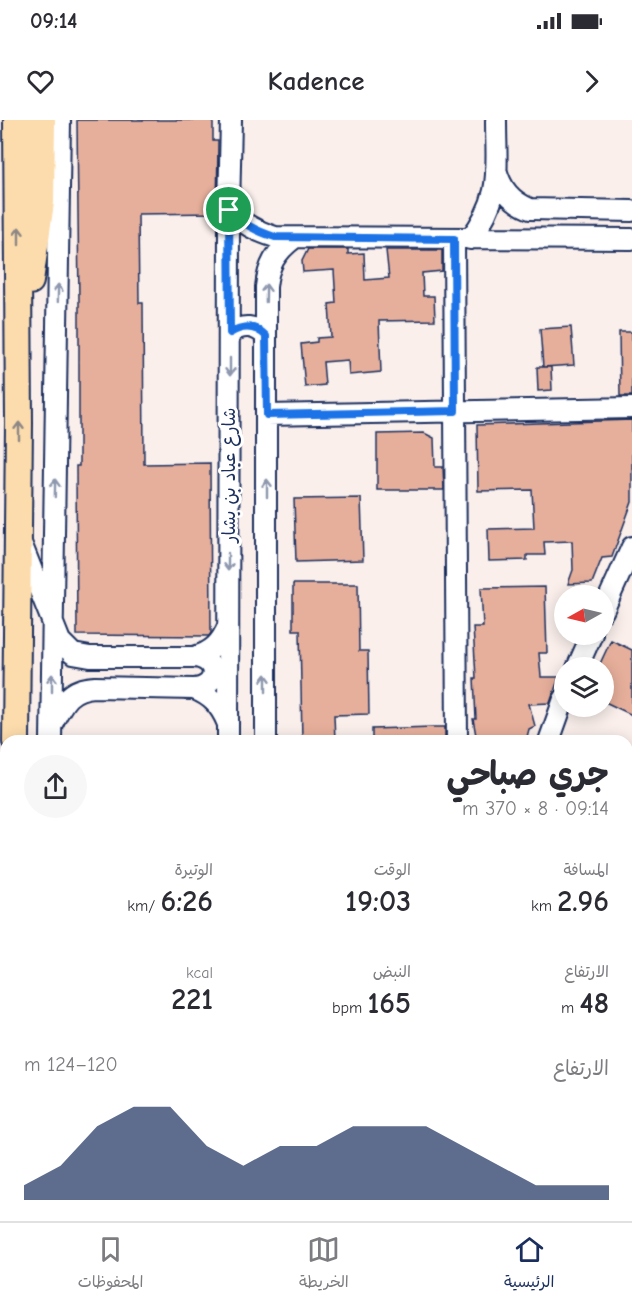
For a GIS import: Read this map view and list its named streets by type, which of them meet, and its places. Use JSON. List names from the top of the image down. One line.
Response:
{"streets":{"street":["شارع عباد بن بشار"]},"north":"left","page":{"status":"09:14","header":"Kadence","heading":["جري صباحي","09:14 · 8 × 370 m"],"stats":[["المسافة","2.96 km"],["الوقت","19:03"],["الوتيرة","6:26 /km"],["الارتفاع","48 m"],["النبض","165 bpm"],["kcal","221"]],"chart":["الارتفاع","120–124 m"],"tabs":["الرئيسية","الخريطة","المحفوظات"]}}
